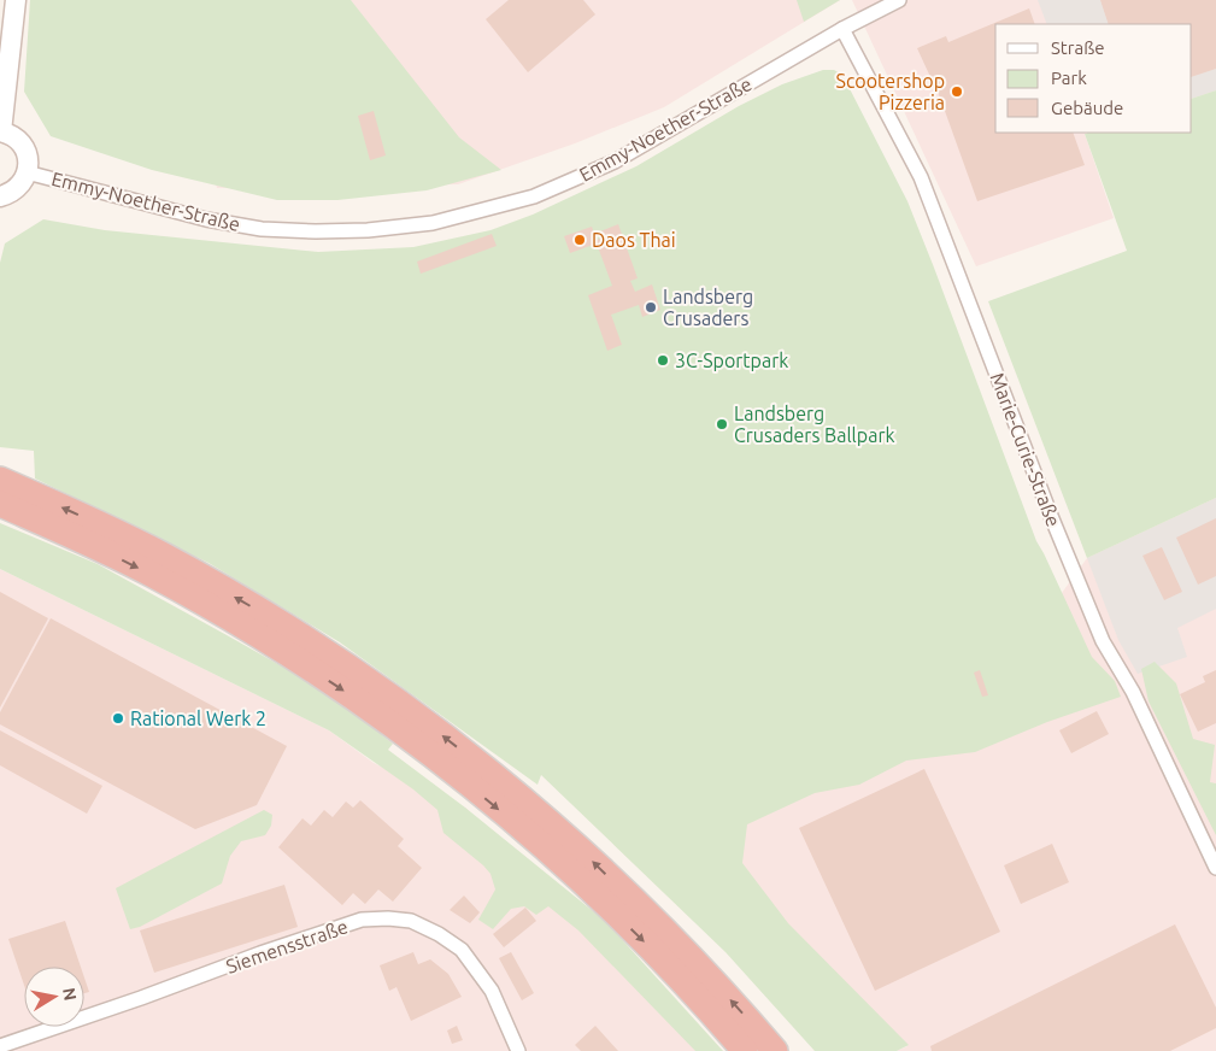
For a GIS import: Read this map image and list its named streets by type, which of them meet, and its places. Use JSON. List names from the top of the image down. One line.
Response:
{"streets":{"street":["Emmy-Noether-Straße","Marie-Curie-Straße","Siemensstraße"]},"crossings":[["Emmy-Noether-Straße","Marie-Curie-Straße"]],"places":["Scootershop Pizzeria","Daos Thai","Landsberg Crusaders","3C-Sportpark","Landsberg Crusaders Ballpark","Rational Werk 2"],"legend":["Straße","Park","Gebäude"],"north":"right"}
